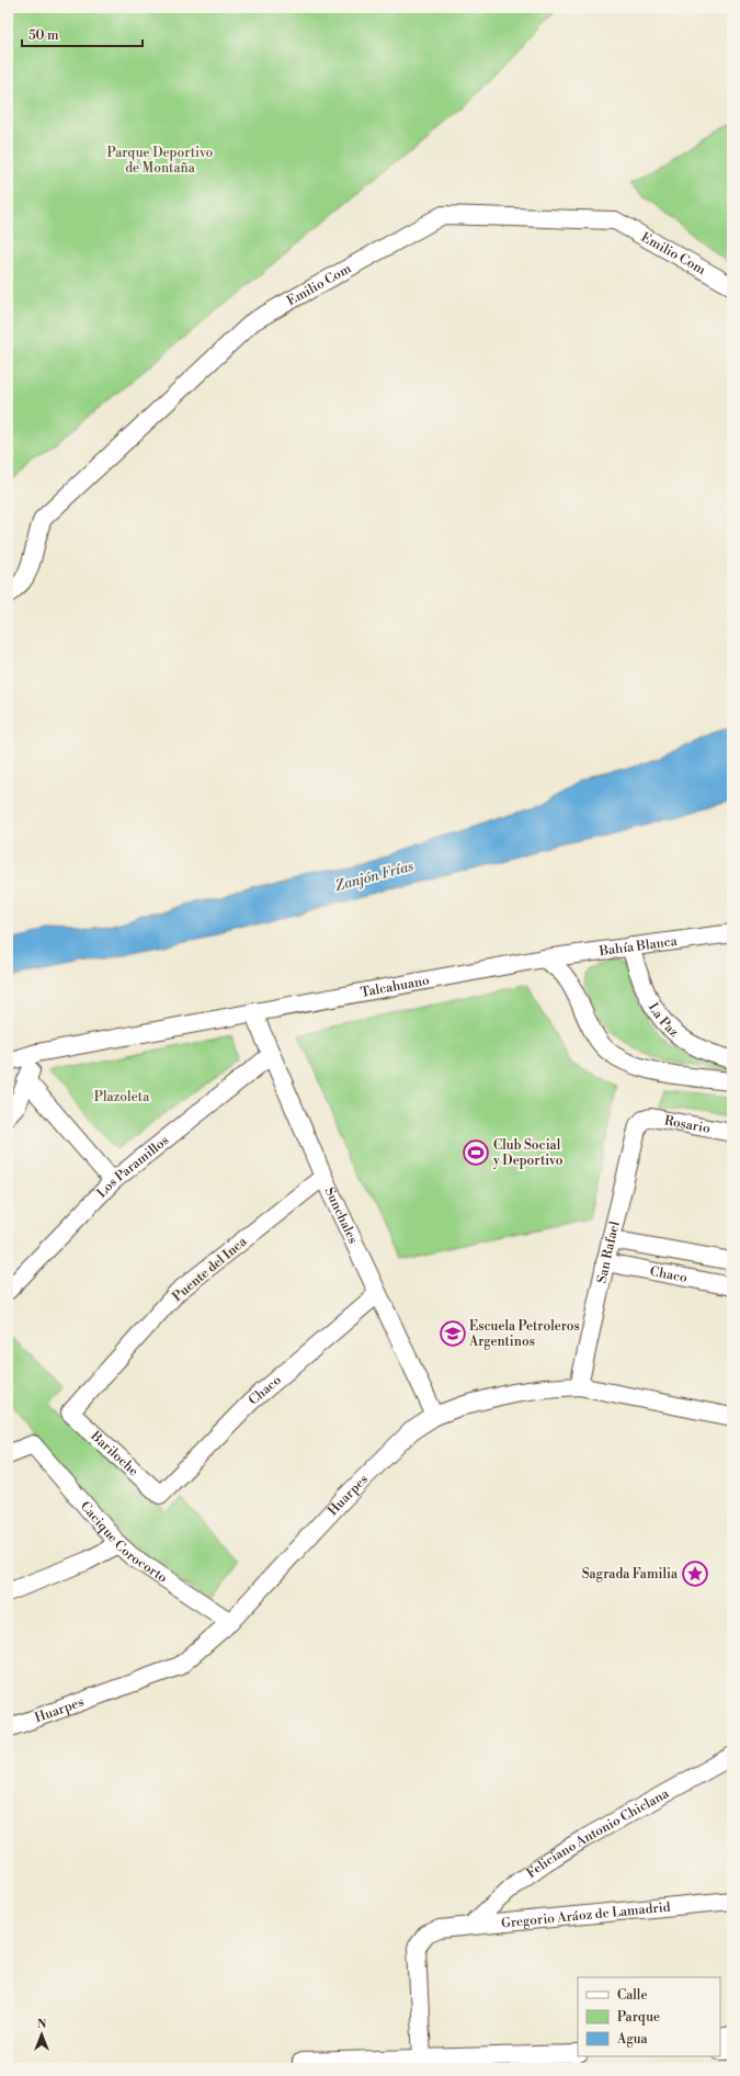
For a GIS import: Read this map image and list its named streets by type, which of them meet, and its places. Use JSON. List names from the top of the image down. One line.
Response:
{"streets":{"street":["Emilio Com","Bahía Blanca","Talcahuano","La Paz","Rosario","Los Paramillos","Sunchales","San Rafael","Puente del Inca","Chaco","Bariloche","Huarpes","Cacique Corocorto","Feliciano Antonio Chiclana","Gregorio Aráoz de Lamadrid"]},"crossings":[["Bahía Blanca","Talcahuano"],["Bahía Blanca","La Paz"],["Talcahuano","Sunchales"],["Rosario","San Rafael"],["Los Paramillos","Sunchales"],["Sunchales","Puente del Inca"],["Sunchales","Chaco"],["Sunchales","Huarpes"],["San Rafael","Chaco"],["San Rafael","Huarpes"],["Puente del Inca","Bariloche"],["Chaco","Bariloche"],["Huarpes","Cacique Corocorto"],["Feliciano Antonio Chiclana","Gregorio Aráoz de Lamadrid"]],"water":["Zanjón Frías"],"parks":["Parque Deportivo de Montaña","Plazoleta"],"places":{"sports":["Club Social y Deportivo"],"school or university":["Escuela Petroleros Argentinos"],"place":["Sagrada Familia"]},"legend":["Calle","Parque","Agua"],"scale_bar":"50 m","north":"top"}
